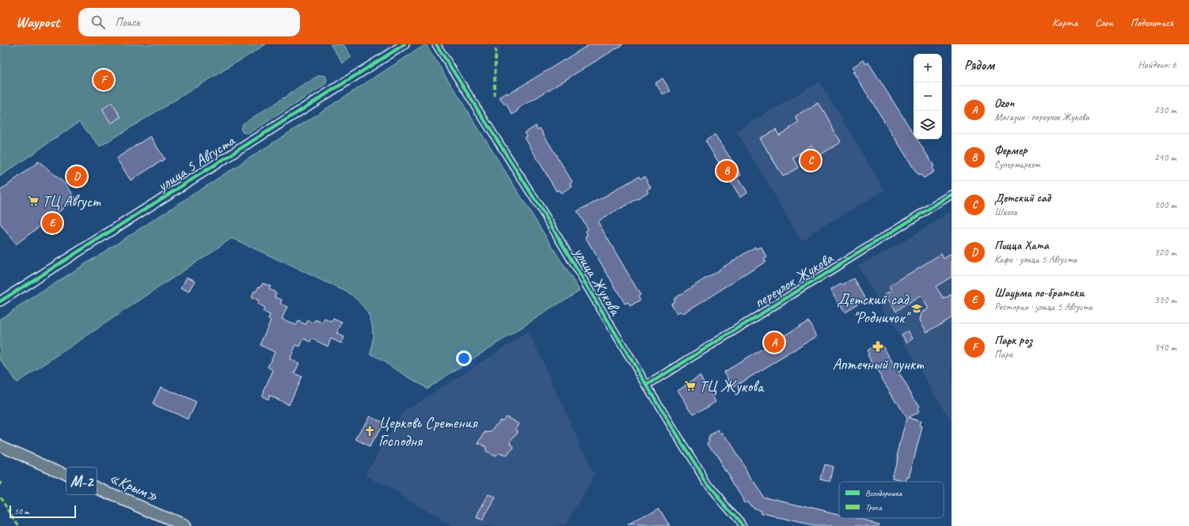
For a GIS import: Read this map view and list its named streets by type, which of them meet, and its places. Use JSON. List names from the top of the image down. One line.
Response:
{"streets":{"highway":["М-2","«Крым»"],"street":["улица 5 Августа","переулок Жукова","улица Жукова"]},"crossings":[["переулок Жукова","улица Жукова"]],"places":{"supermarket":["ТЦ Август","ТЦ Жукова"],"school or university":["Детский сад \"Родничок\""],"pharmacy":["Аптечный пункт"],"church":["Церковь Сретения Господня"]},"legend":["Велодорожка","Тропа"],"scale_bar":"50 m","page":{"header":"Waypost","search":"Поиск","nav":["Карта","Слои","Поделиться"],"heading":["Рядом","Найдено: 6"],"map_buttons":["+","−"],"pins":["F","C","B","D","E","A"],"list":[{"mark":"A","name":"Ozon","note":"Магазин · переулок Жукова","value":"230 m"},{"mark":"B","name":"Фермер","note":"Супермаркет","value":"240 m"},{"mark":"C","name":"Детский сад","note":"Школа","value":"300 m"},{"mark":"D","name":"Пицца Хата","note":"Кафе · улица 5 Августа","value":"320 m"},{"mark":"E","name":"Шаурма по-братски","note":"Ресторан · улица 5 Августа","value":"330 m"},{"mark":"F","name":"Парк роз","note":"Парк","value":"340 m"}],"scale":"50 m"}}
